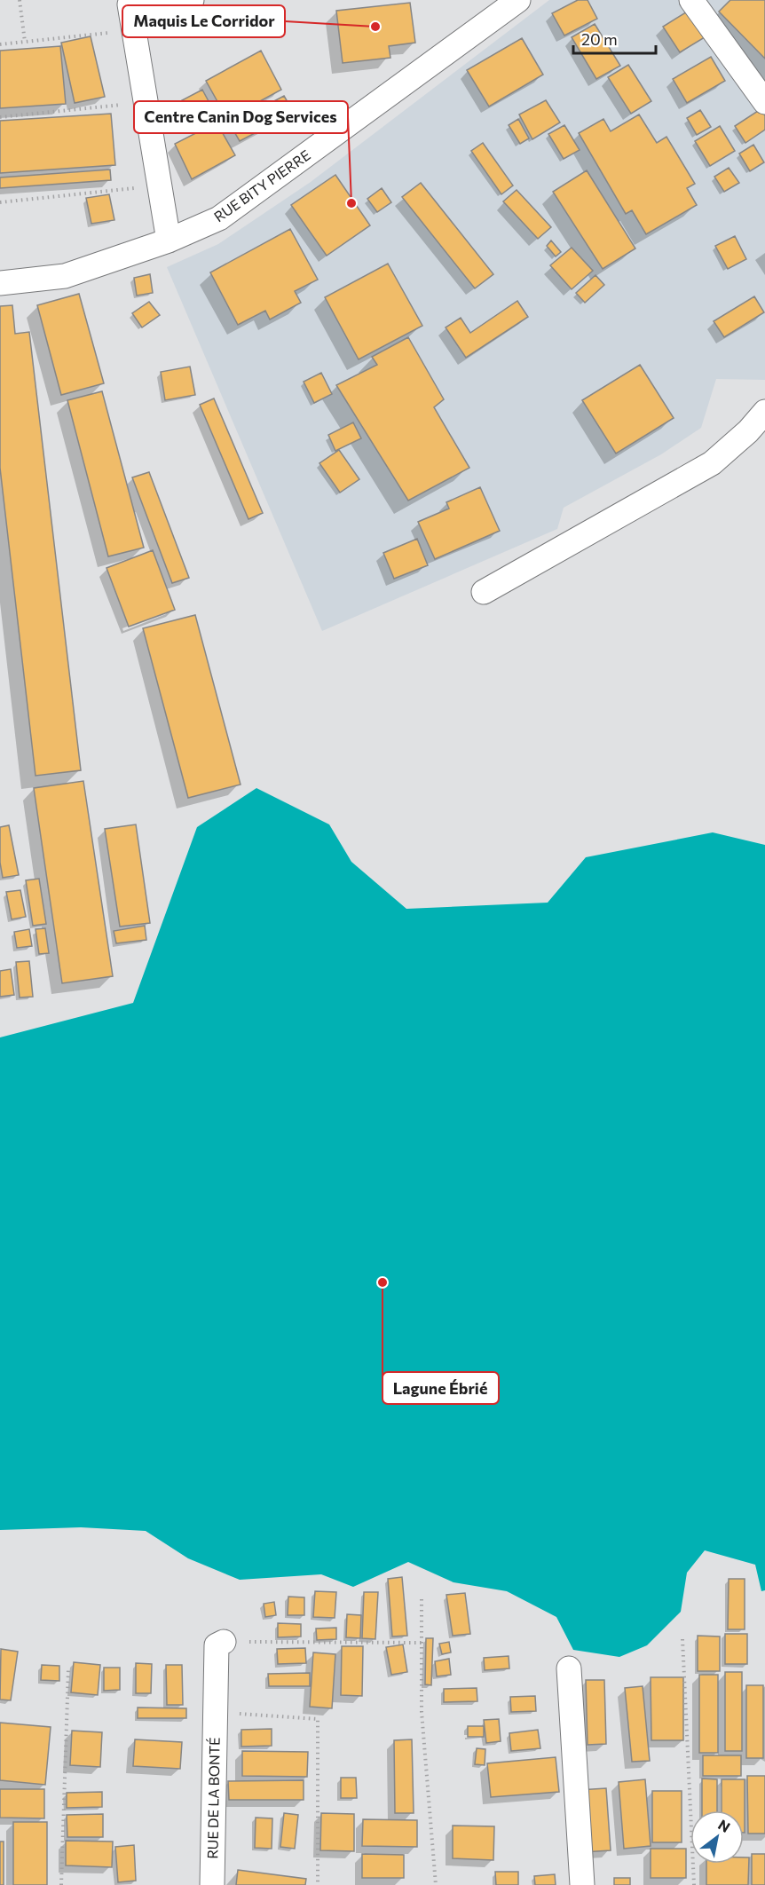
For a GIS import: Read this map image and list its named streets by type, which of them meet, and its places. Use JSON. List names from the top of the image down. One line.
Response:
{"streets":{"street":["RUE BITY PIERRE","RUE DE LA BONTÉ"]},"places":["Maquis Le Corridor","Centre Canin Dog Services","Lagune Ébrié"],"scale_bar":"20 m","north":"top right"}
